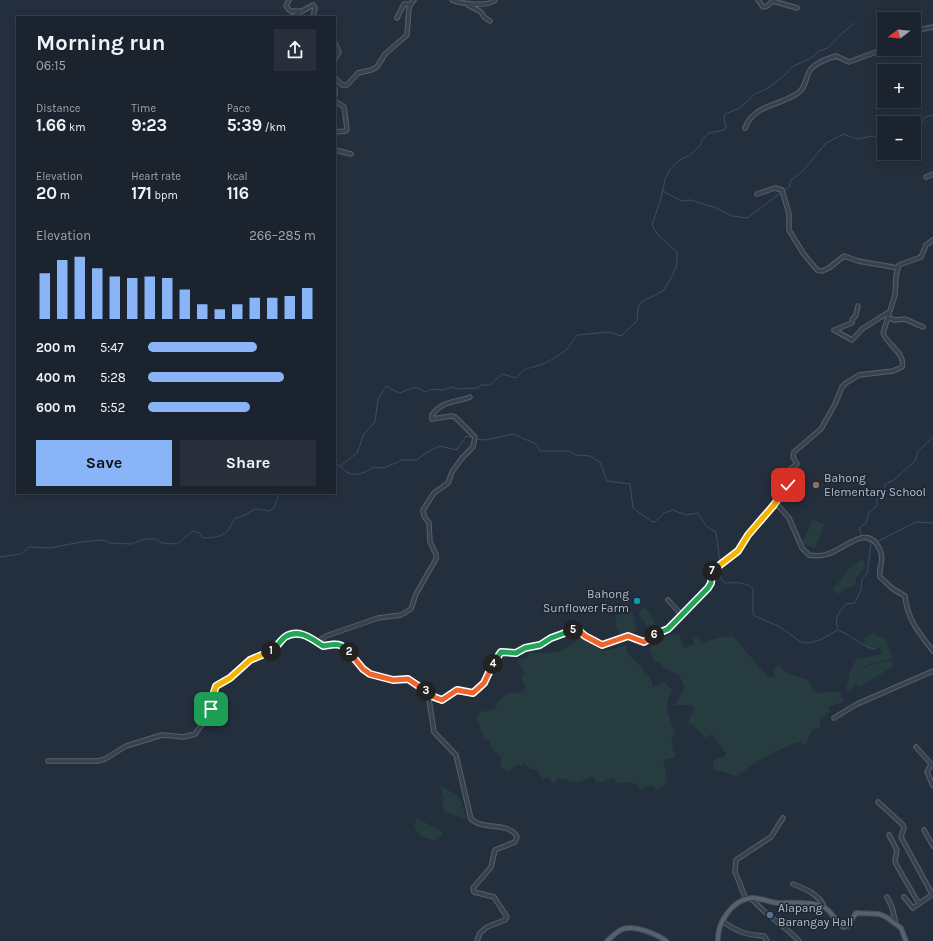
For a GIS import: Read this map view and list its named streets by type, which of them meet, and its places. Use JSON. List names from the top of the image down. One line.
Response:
{"places":["Bahong Elementary School","Bahong Sunflower Farm","Alapang Barangay Hall"],"north":"left","page":{"map_buttons":["+","−"],"heading":["Morning run","06:15"],"stats":[["Distance","1.66 km"],["Time","9:23"],["Pace","5:39 /km"],["Elevation","20 m"],["Heart rate","171 bpm"],["kcal","116"]],"chart":["Elevation","266–285 m"],"list":[{"name":"200 m","note":"5:47"},{"name":"400 m","note":"5:28"},{"name":"600 m","note":"5:52"}],"buttons":["Save","Share"],"pins":["7","5","6","1","2","4","3"]}}
